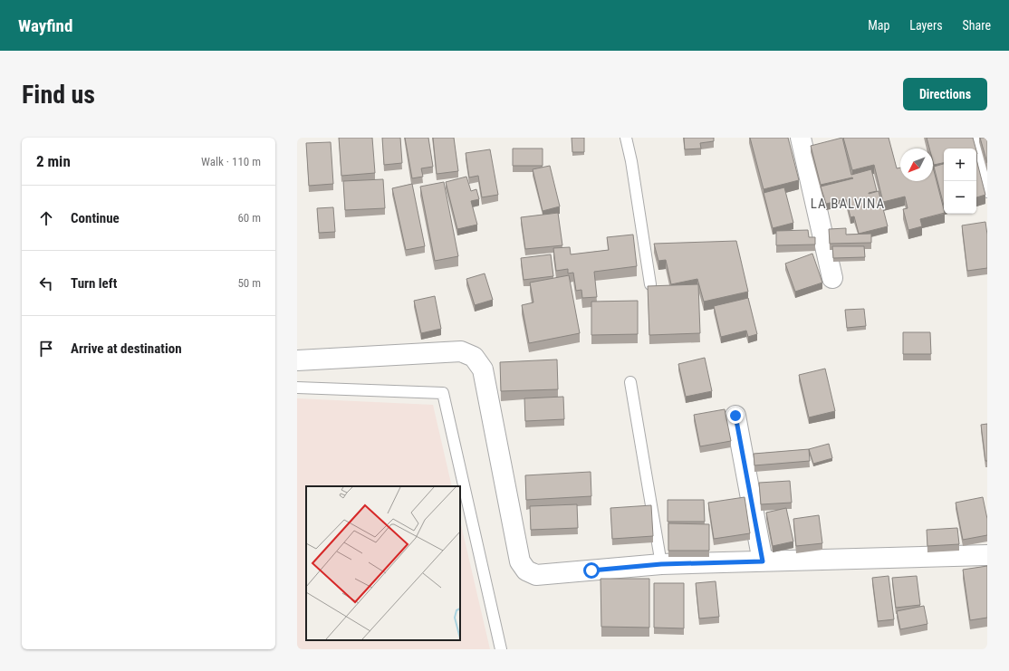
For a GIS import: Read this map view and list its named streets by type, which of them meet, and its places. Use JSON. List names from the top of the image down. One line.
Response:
{"districts":["LA BALVINA"],"north":"bottom left","page":{"header":"Wayfind","nav":["Map","Layers","Share"],"buttons":"Directions","title":"Find us","heading":["2 min","Walk · 110 m"],"map_buttons":["+","−"],"list":[["Continue","60 m"],["Turn left","50 m"],"Arrive at destination"]}}
